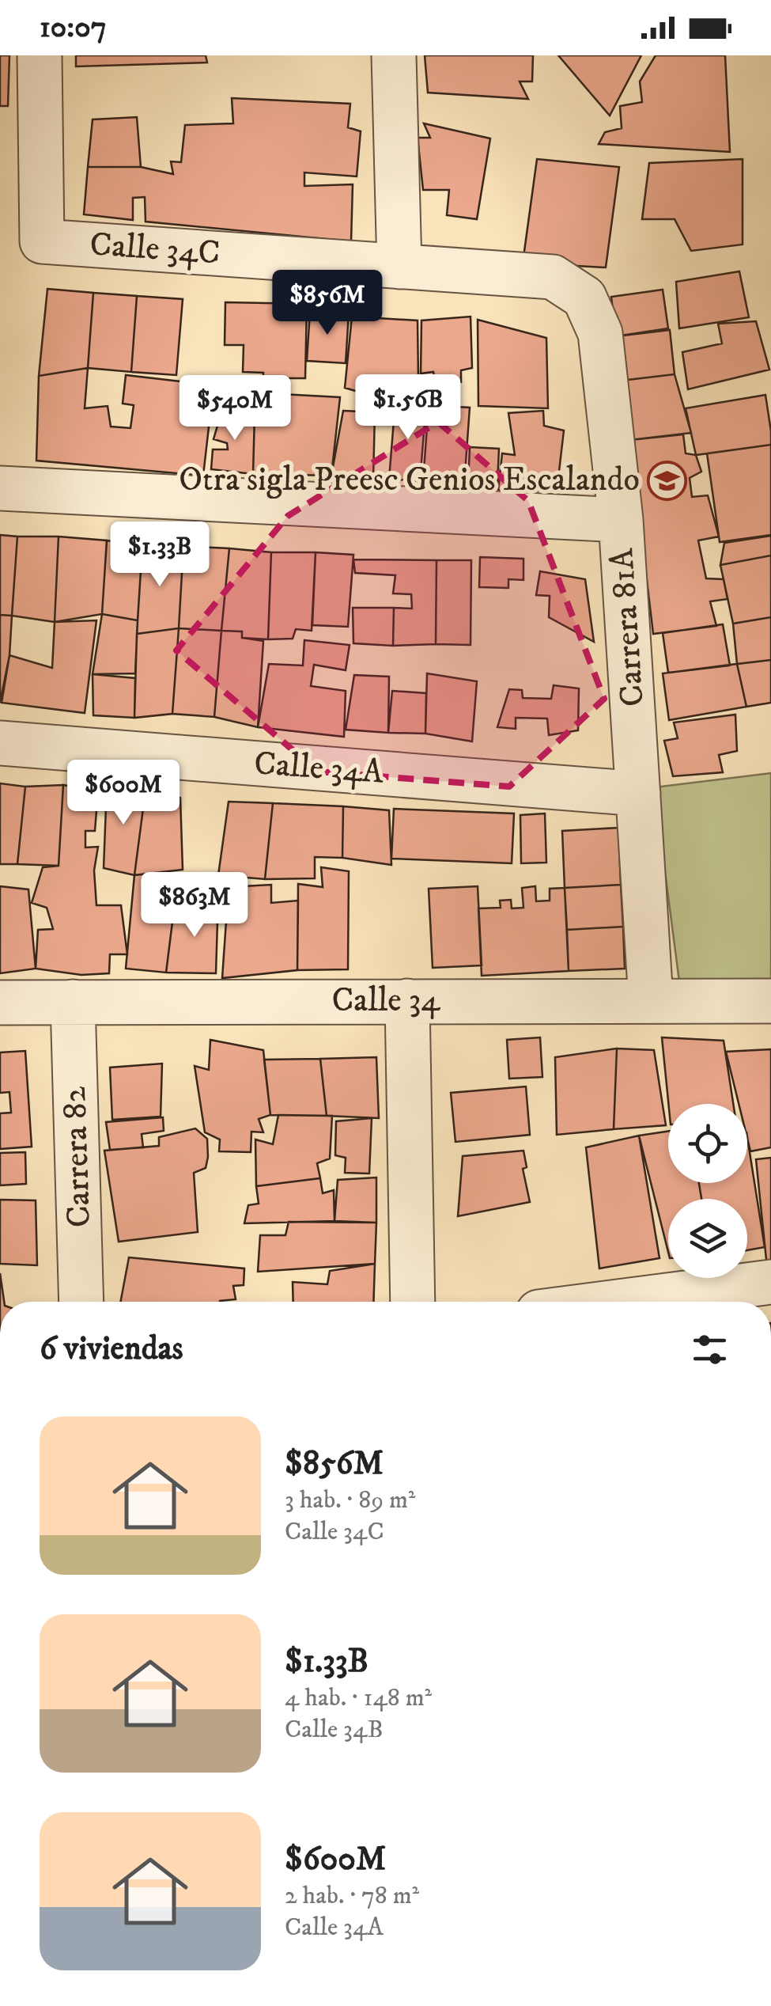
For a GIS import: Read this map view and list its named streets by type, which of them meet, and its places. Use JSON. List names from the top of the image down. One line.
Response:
{"streets":{"street":["Calle 34C","Carrera 81A","Calle 34A","Calle 34","Carrera 82"]},"crossings":[["Calle 34C","Carrera 81A"],["Carrera 81A","Calle 34A"],["Carrera 81A","Calle 34"],["Calle 34","Carrera 82"]],"places":{"school or university":["Otra sigla Preesc Genios Escalando"]},"page":{"status":"10:07","price":["$856M","$1.56B","$540M","$1.33B","$600M","$863M"],"heading":"6 viviendas","list":[{"name":"$856M","note":"3 hab. · 89 m² · Calle 34C"},{"name":"$1.33B","note":"4 hab. · 148 m² · Calle 34B"},{"name":"$600M","note":"2 hab. · 78 m² · Calle 34A"}]}}
